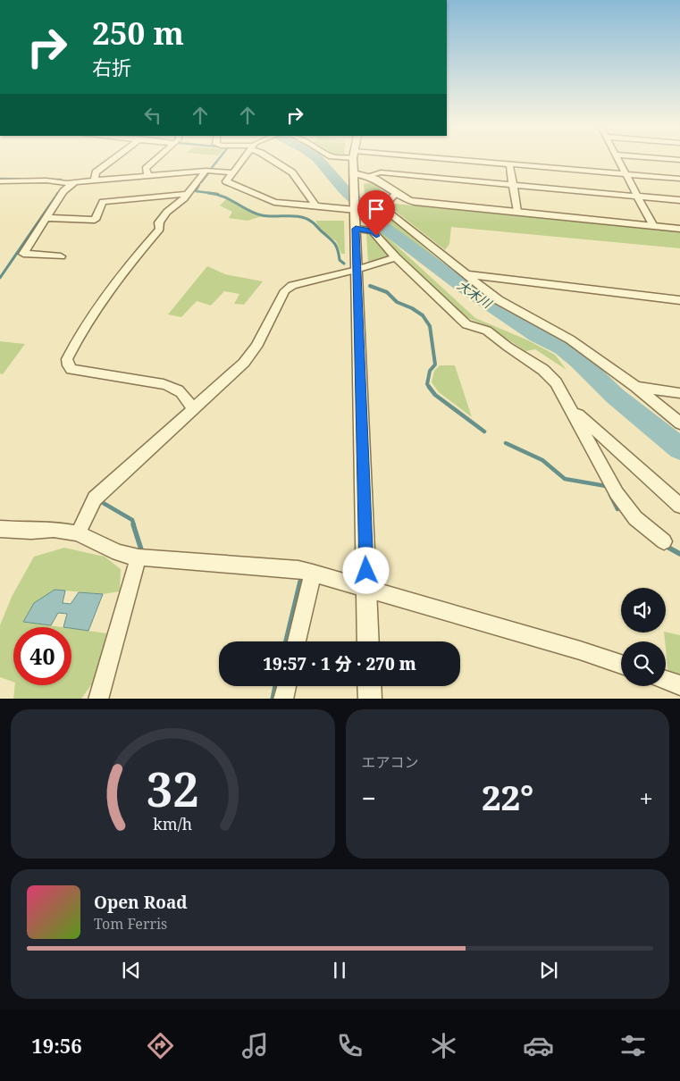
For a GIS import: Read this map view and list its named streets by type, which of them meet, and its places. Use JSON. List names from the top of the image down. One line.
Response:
{"water":["大木川"],"page":{"turn":["250 m","右折"],"limit":"40","trip":"19:57 · 1 分 · 270 m","tile":"エアコン","heat":["−","22°","+"],"song":["Open Road","Tom Ferris"],"tabs":"19:56","gauge":["32","km/h"]}}
